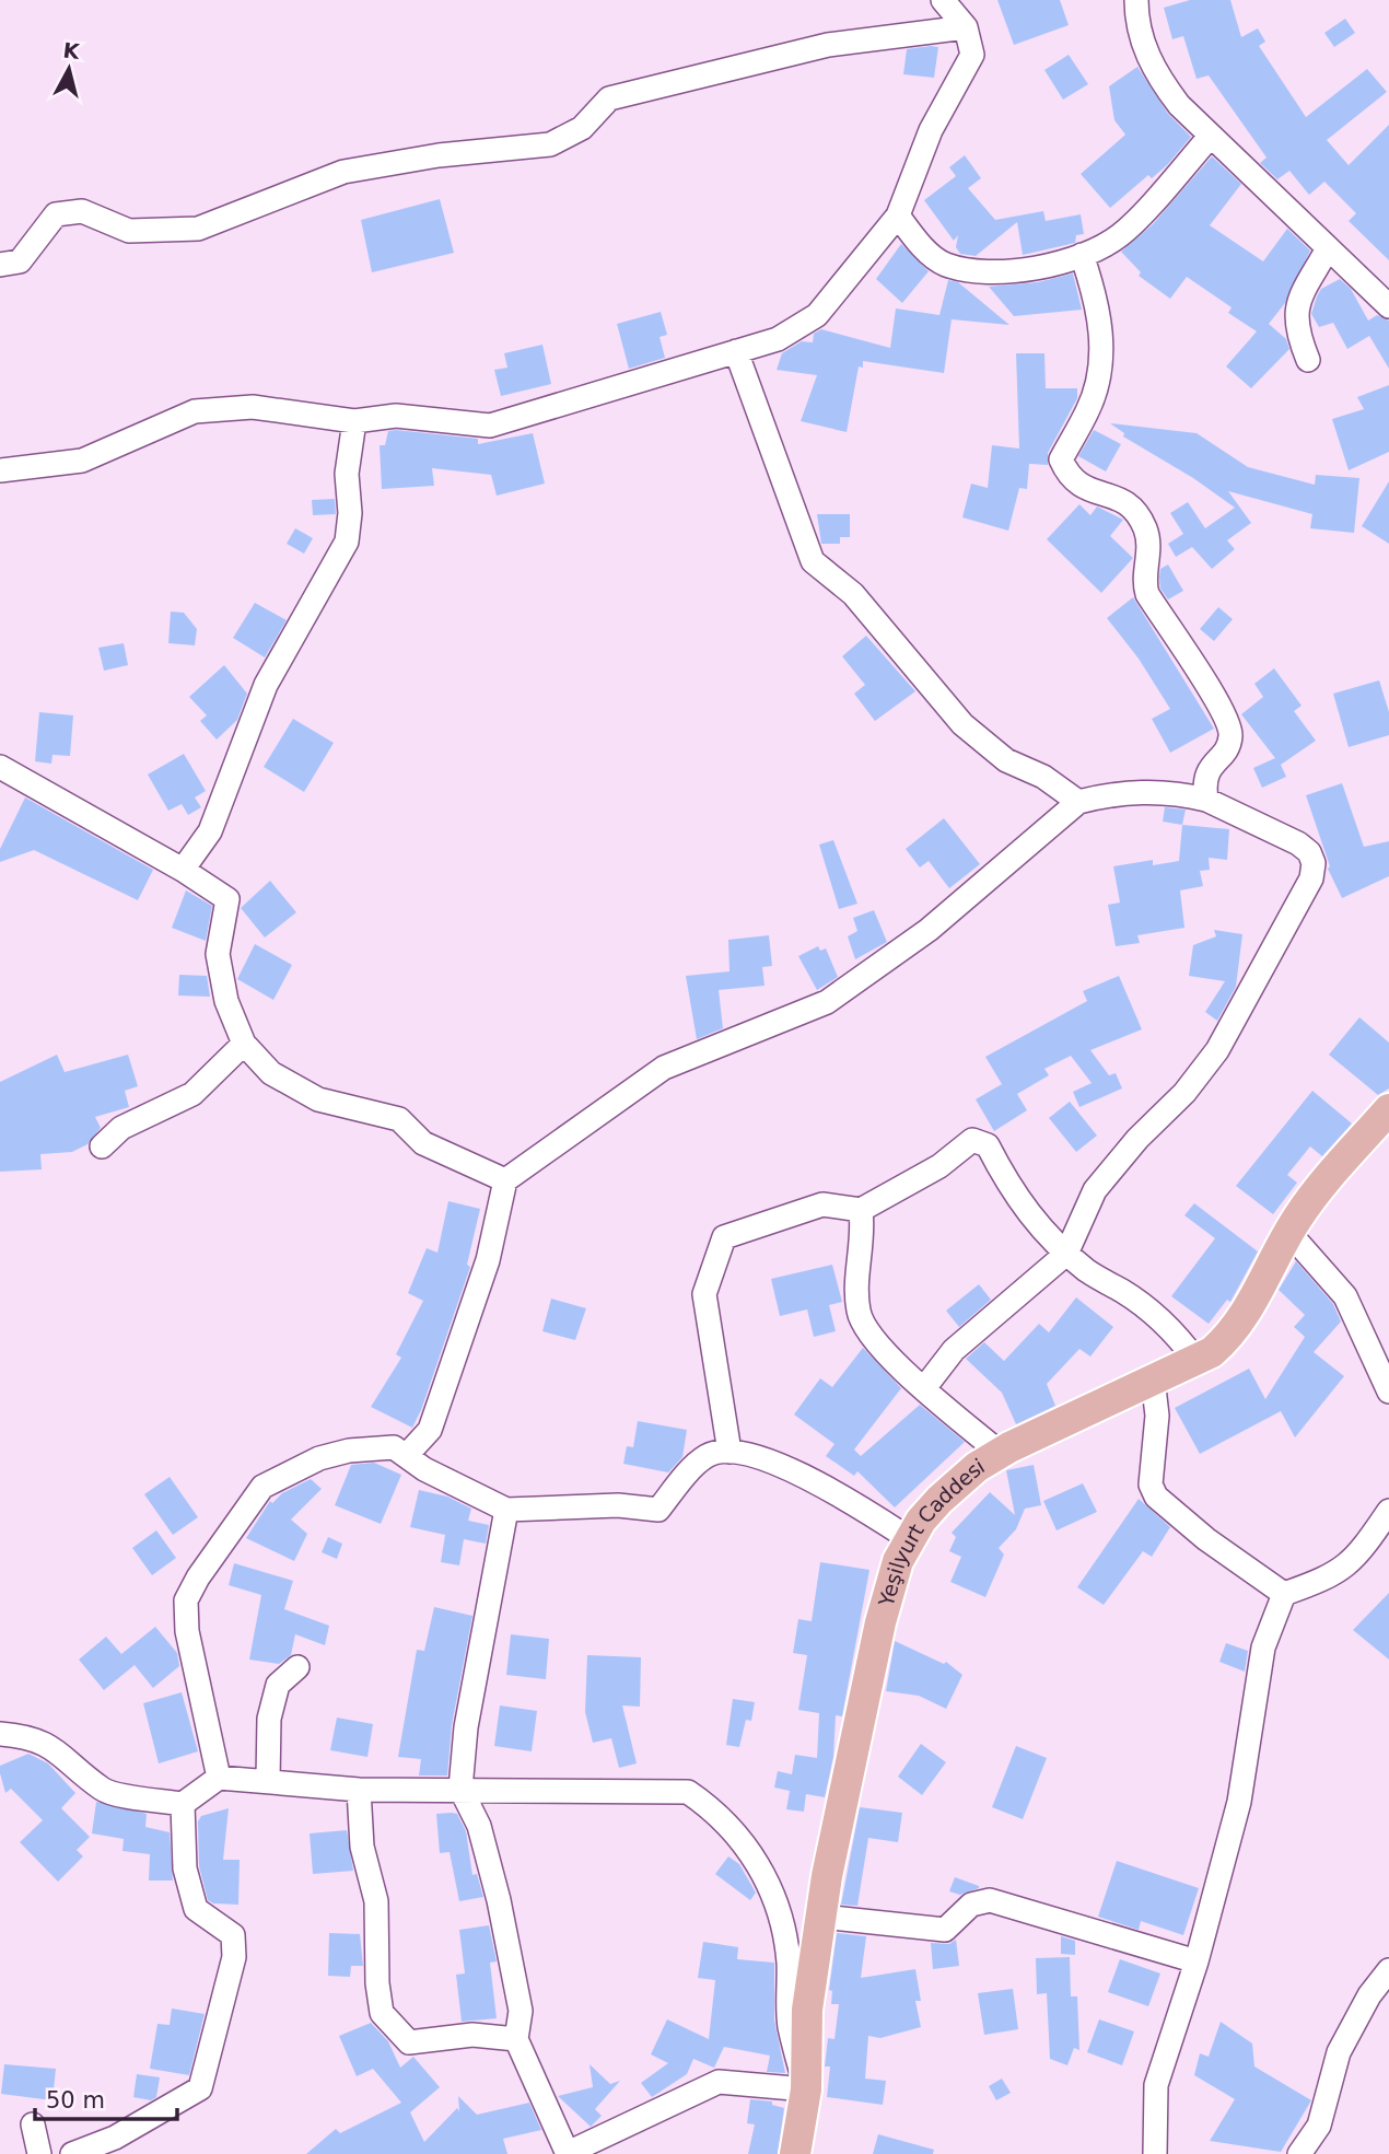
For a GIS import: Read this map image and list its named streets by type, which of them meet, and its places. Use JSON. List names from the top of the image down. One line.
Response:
{"streets":{"main road":["Yeşilyurt Caddesi"]},"scale_bar":"50 m","north":"top"}
